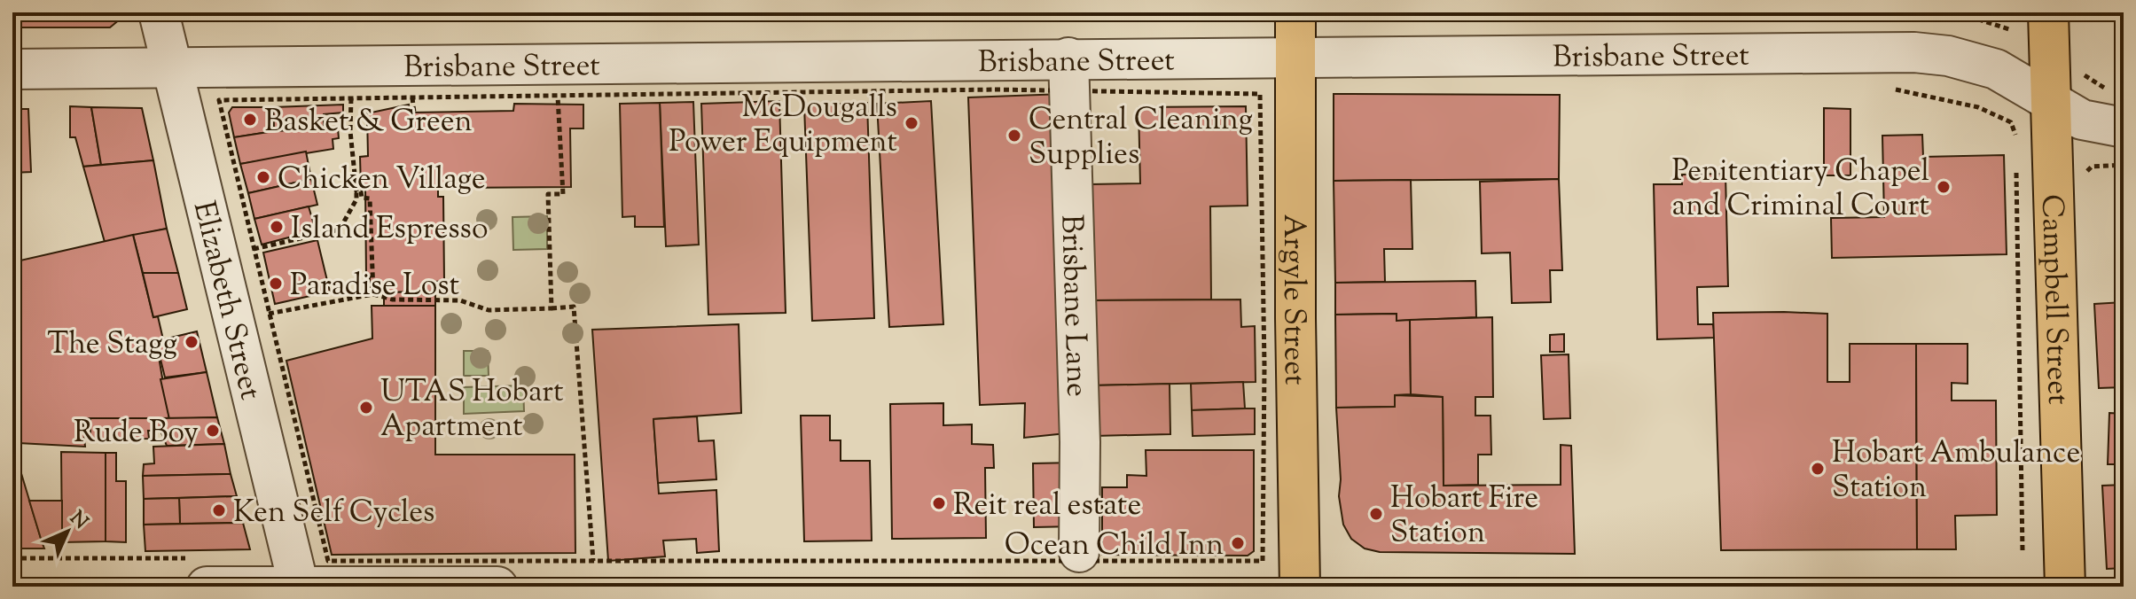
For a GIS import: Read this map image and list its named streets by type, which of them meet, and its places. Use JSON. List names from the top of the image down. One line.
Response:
{"streets":{"main road":["Argyle Street","Campbell Street"],"street":["Brisbane Street","Elizabeth Street","Brisbane Lane"]},"crossings":[["Brisbane Street","Elizabeth Street"],["Brisbane Street","Argyle Street"],["Brisbane Street","Campbell Street"],["Brisbane Street","Brisbane Lane"]],"places":["Basket & Green","McDougalls Power Equipment","Central Cleaning Supplies","Chicken Village","Penitentiary Chapel and Criminal Court","Island Espresso","Paradise Lost","The Stagg","UTAS Hobart Apartment","Rude Boy","Hobart Ambulance Station","Reit real estate","Ken Self Cycles","Hobart Fire Station","Ocean Child Inn"],"north":"top right"}
